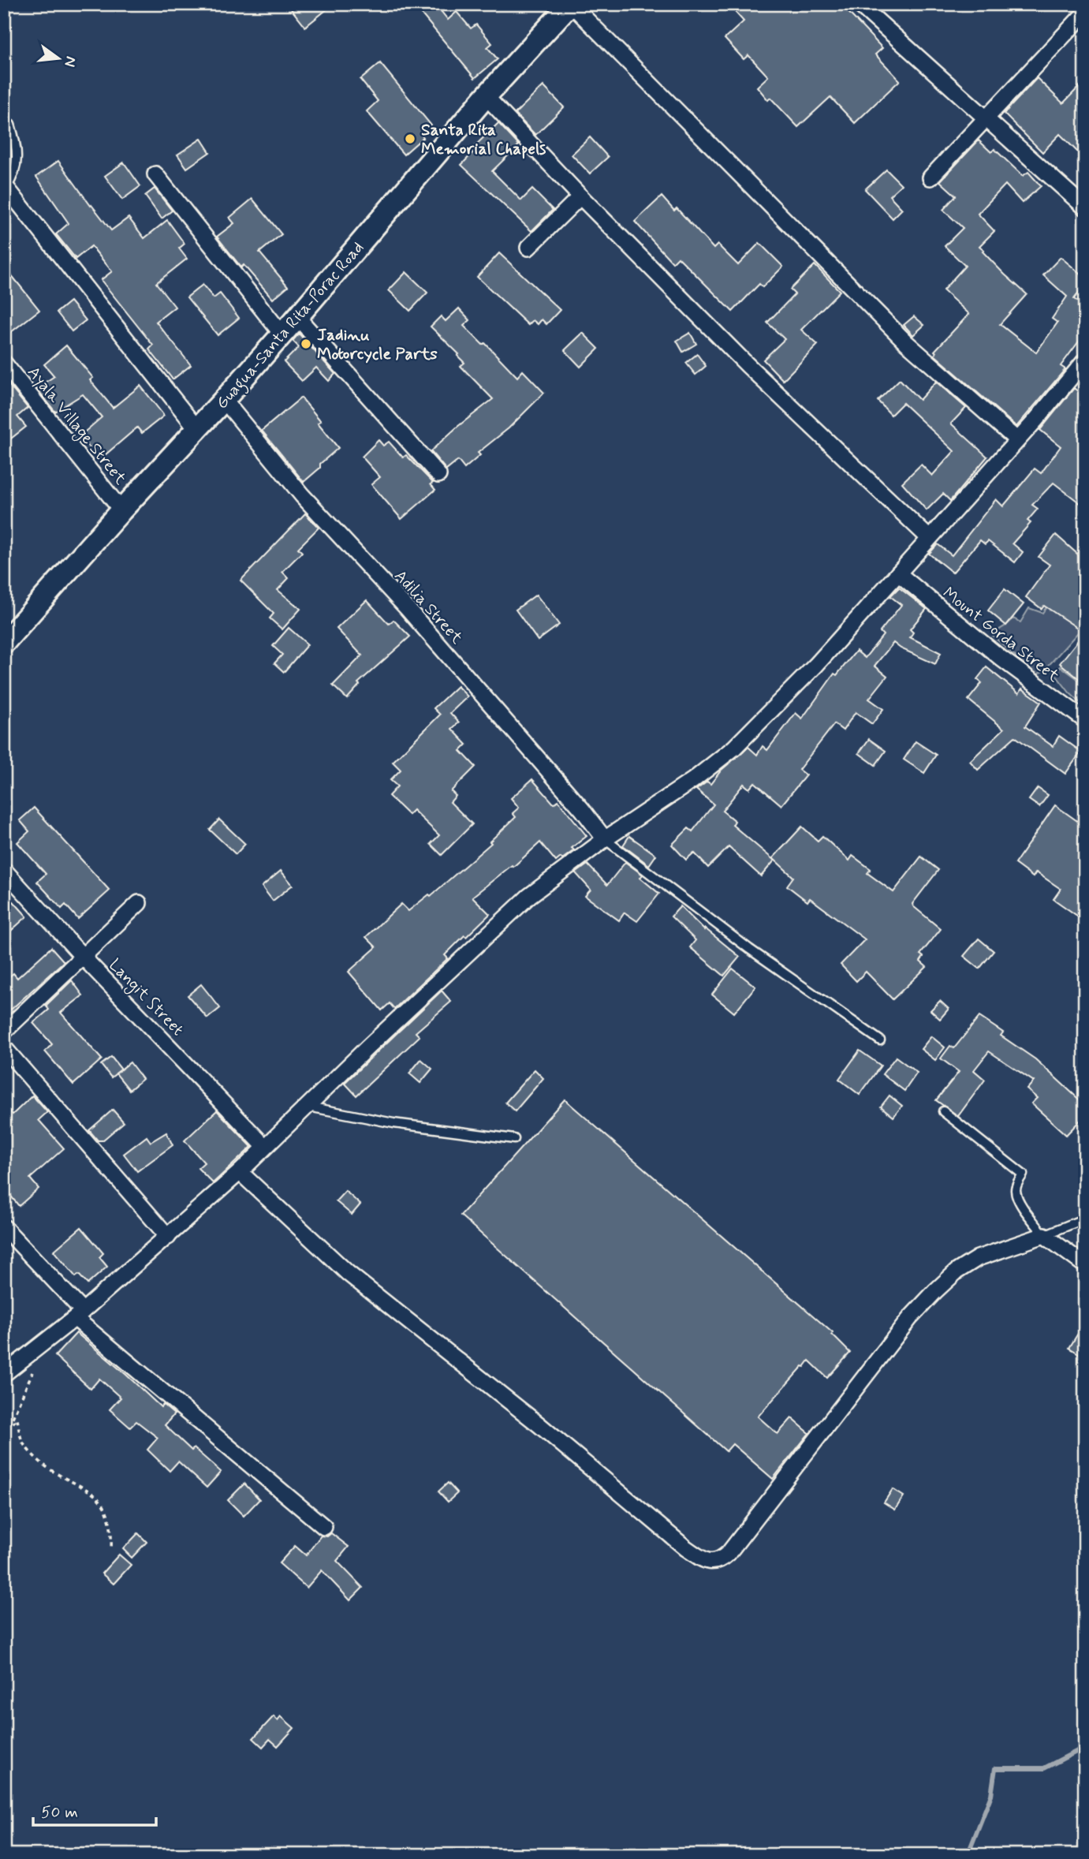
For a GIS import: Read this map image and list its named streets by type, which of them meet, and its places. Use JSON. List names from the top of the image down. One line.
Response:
{"streets":{"main road":["Guagua-Santa Rita-Porac Road"],"street":["Ayala Village Street","Adilia Street","Mount Gorda Street","Langit Street"]},"crossings":[["Guagua-Santa Rita-Porac Road","Ayala Village Street"],["Guagua-Santa Rita-Porac Road","Adilia Street"]],"places":["Santa Rita Memorial Chapels","Jadinu Motorcycle Parts"],"scale_bar":"50 m","north":"right"}
